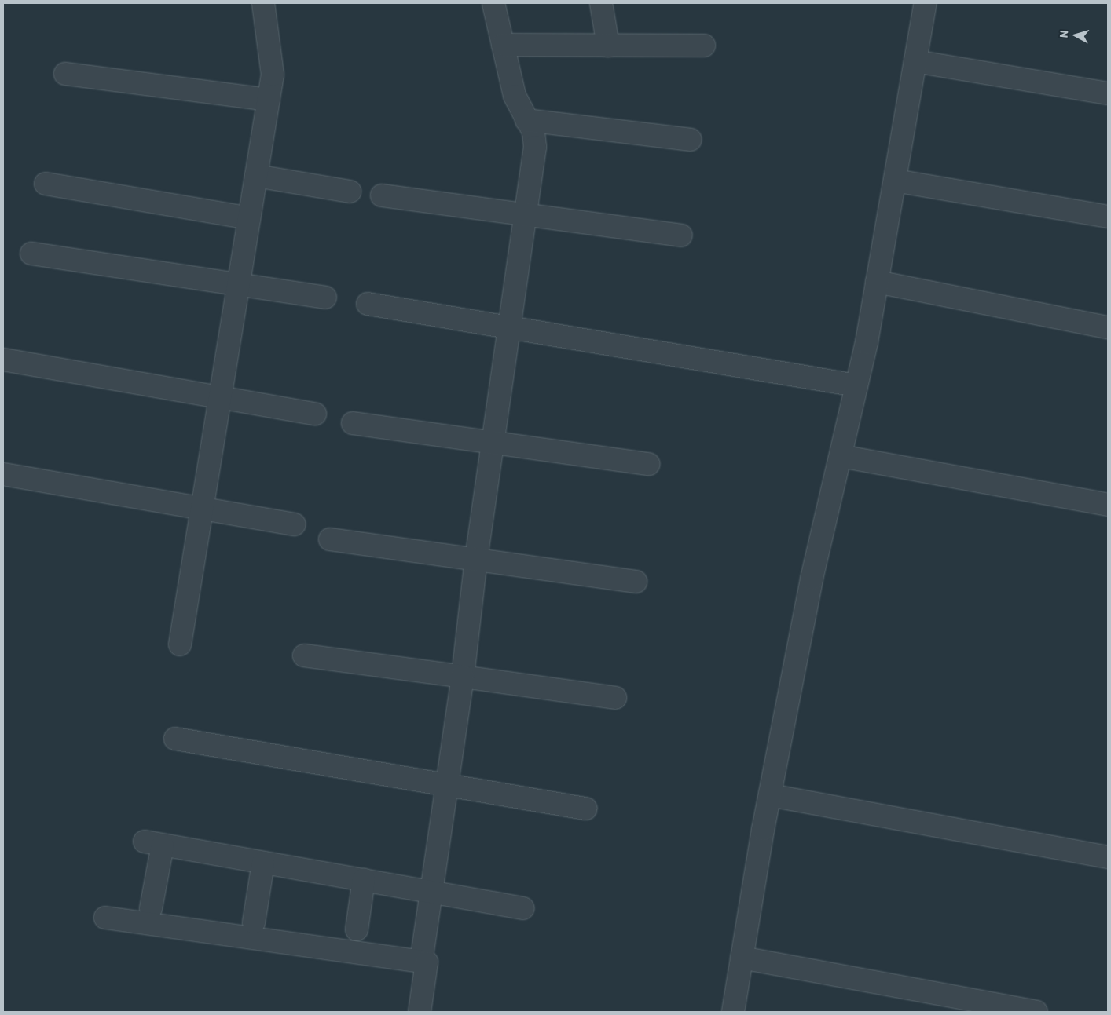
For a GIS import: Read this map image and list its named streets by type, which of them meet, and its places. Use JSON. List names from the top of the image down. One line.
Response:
{"north":"left"}
